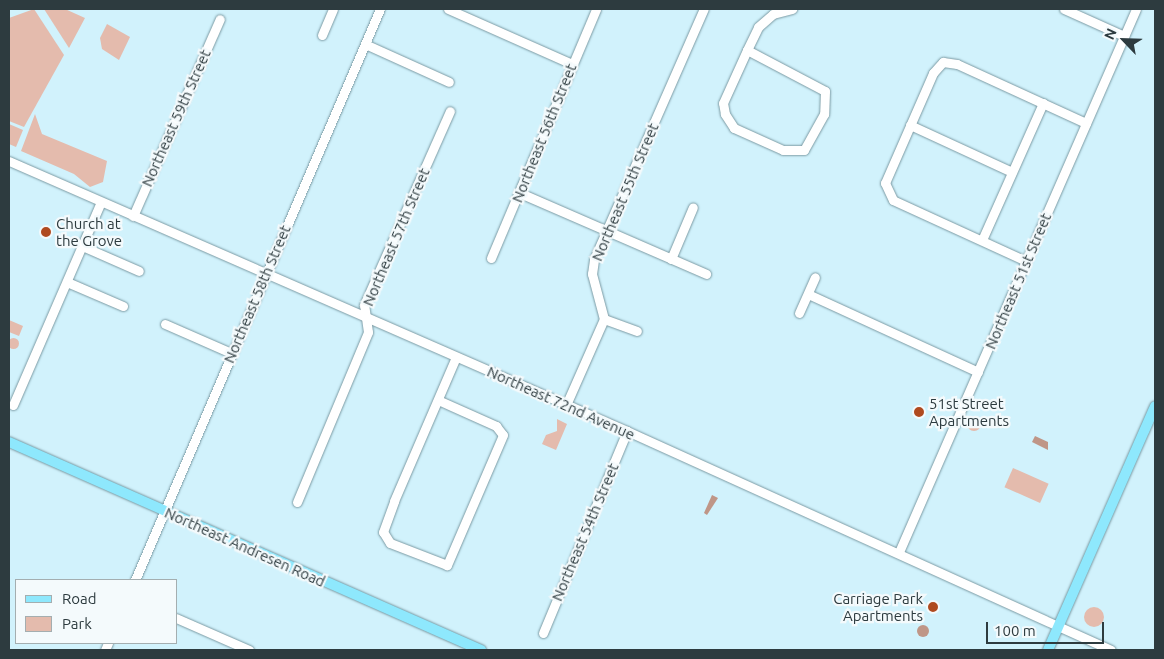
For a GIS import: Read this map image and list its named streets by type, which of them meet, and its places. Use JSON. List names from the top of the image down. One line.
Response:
{"streets":{"main road":["Northeast Andresen Road"],"street":["Northeast 59th Street","Northeast 56th Street","Northeast 55th Street","Northeast 57th Street","Northeast 51st Street","Northeast 58th Street","Northeast 72nd Avenue","Northeast 54th Street"]},"crossings":[["Northeast 59th Street","Northeast 72nd Avenue"],["Northeast 57th Street","Northeast 72nd Avenue"],["Northeast 51st Street","Northeast 72nd Avenue"],["Northeast 58th Street","Northeast 72nd Avenue"],["Northeast 58th Street","Northeast Andresen Road"],["Northeast 72nd Avenue","Northeast 54th Street"]],"places":["Church at the Grove","51st Street Apartments","Carriage Park Apartments"],"legend":["Road","Park"],"scale_bar":"100 m","north":"top left"}
